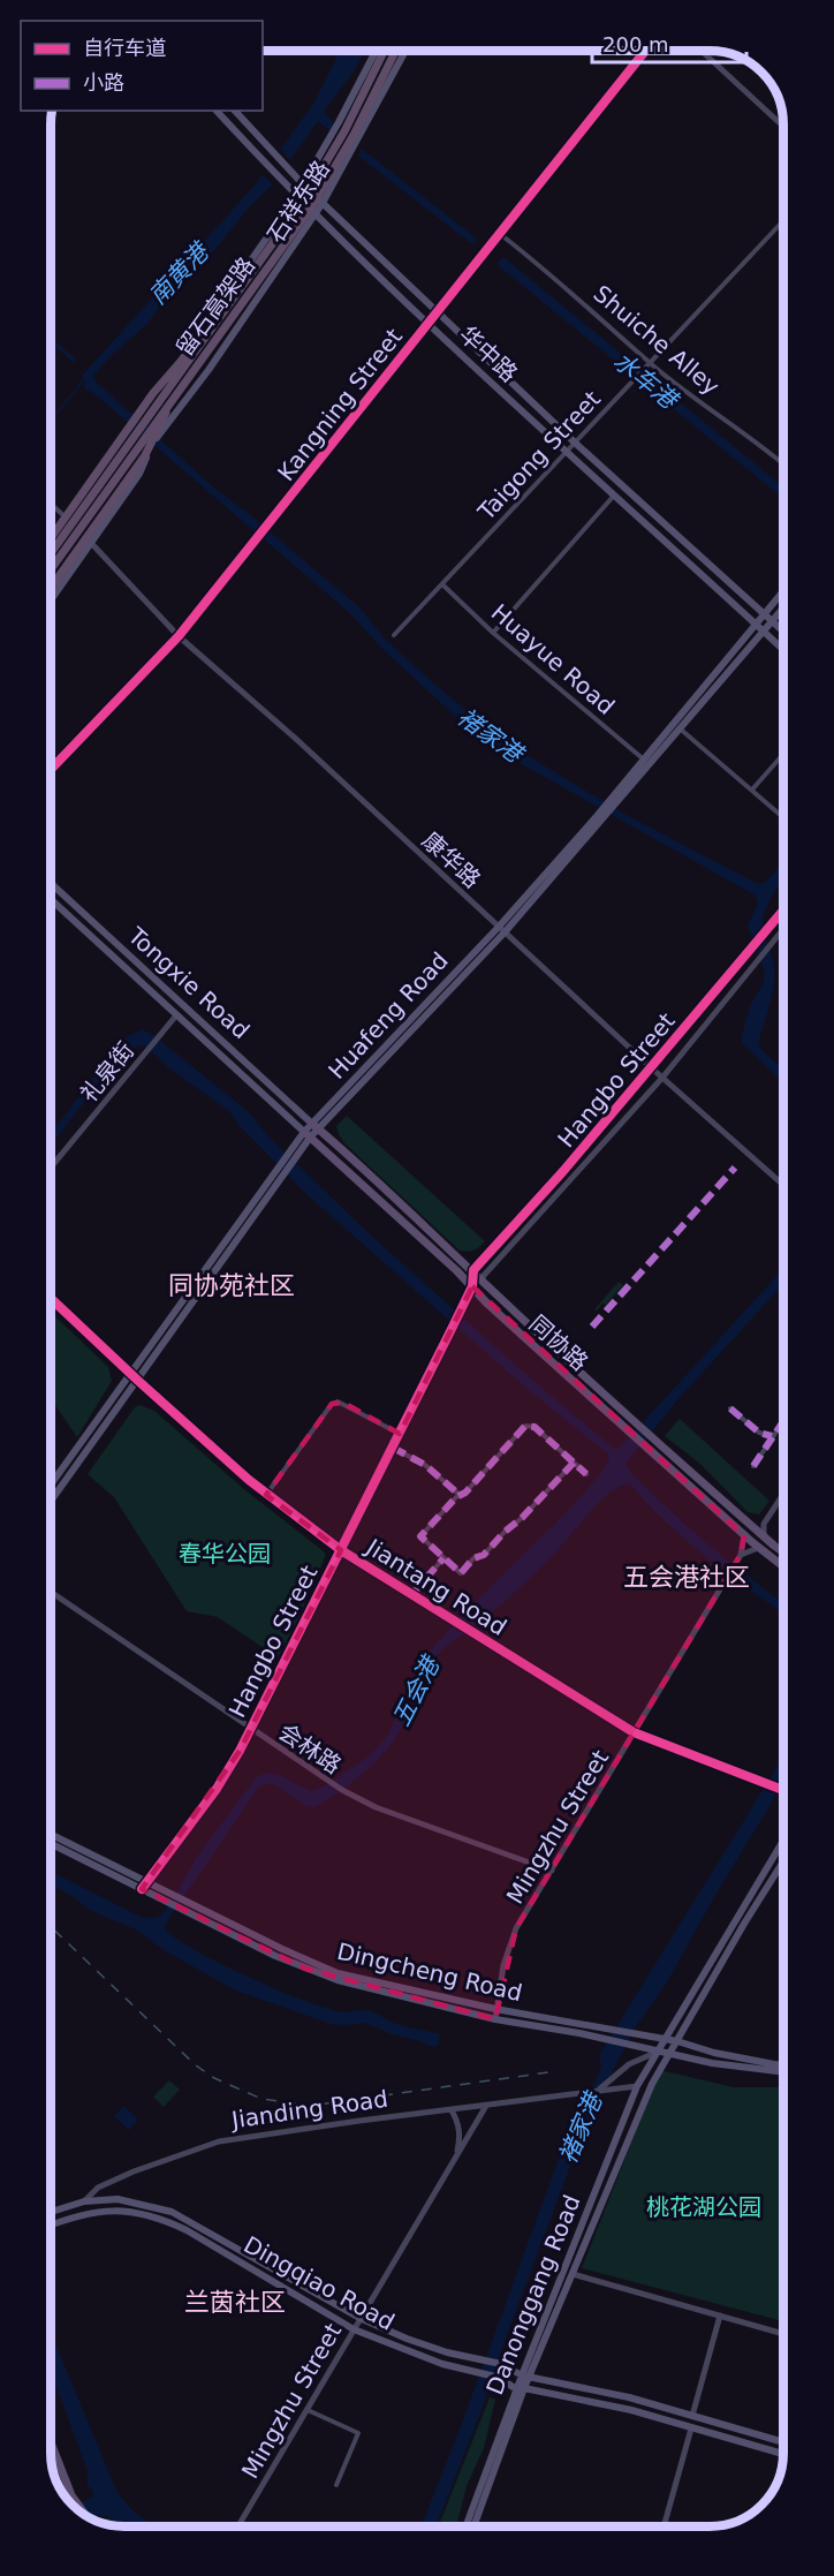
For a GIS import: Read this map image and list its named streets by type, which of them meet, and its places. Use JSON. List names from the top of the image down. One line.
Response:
{"streets":{"highway":["留石高架路"],"main road":["石祥东路","华中路","Tongxie Road","Huafeng Road","同协路","Dingcheng Road","Jianding Road","Dingqiao Road","Danonggang Road"],"street":["Shuiche Alley","Kangning Street","Taigong Street","Huayue Road","康华路","礼泉街","Hangbo Street","Jiantang Road","会林路","Mingzhu Street"]},"crossings":[["石祥东路","华中路"],["石祥东路","康华路"],["Shuiche Alley","Kangning Street"],["Shuiche Alley","Taigong Street"],["华中路","Kangning Street"],["华中路","Taigong Street"],["华中路","Huafeng Road"],["Kangning Street","康华路"],["Taigong Street","Huayue Road"],["Huayue Road","Huafeng Road"],["康华路","Huafeng Road"],["康华路","Hangbo Street"],["Tongxie Road","Huafeng Road"],["Tongxie Road","礼泉街"],["Tongxie Road","同协路"],["Huafeng Road","同协路"],["Huafeng Road","Jiantang Road"],["Hangbo Street","同协路"],["Hangbo Street","Jiantang Road"],["Hangbo Street","会林路"],["Hangbo Street","Dingcheng Road"],["同协路","Mingzhu Street"],["Jiantang Road","Mingzhu Street"],["会林路","Mingzhu Street"],["Mingzhu Street","Dingcheng Road"],["Mingzhu Street","Jianding Road"],["Mingzhu Street","Dingqiao Road"],["Dingcheng Road","Danonggang Road"],["Jianding Road","Dingqiao Road"],["Jianding Road","Danonggang Road"],["Dingqiao Road","Danonggang Road"]],"districts":["同协苑社区","五会港社区","兰茵社区"],"water":["南黄港","水车港","褚家港","五会港"],"parks":["春华公园","桃花湖公园"],"legend":["自行车道","小路"],"scale_bar":"200 m"}
